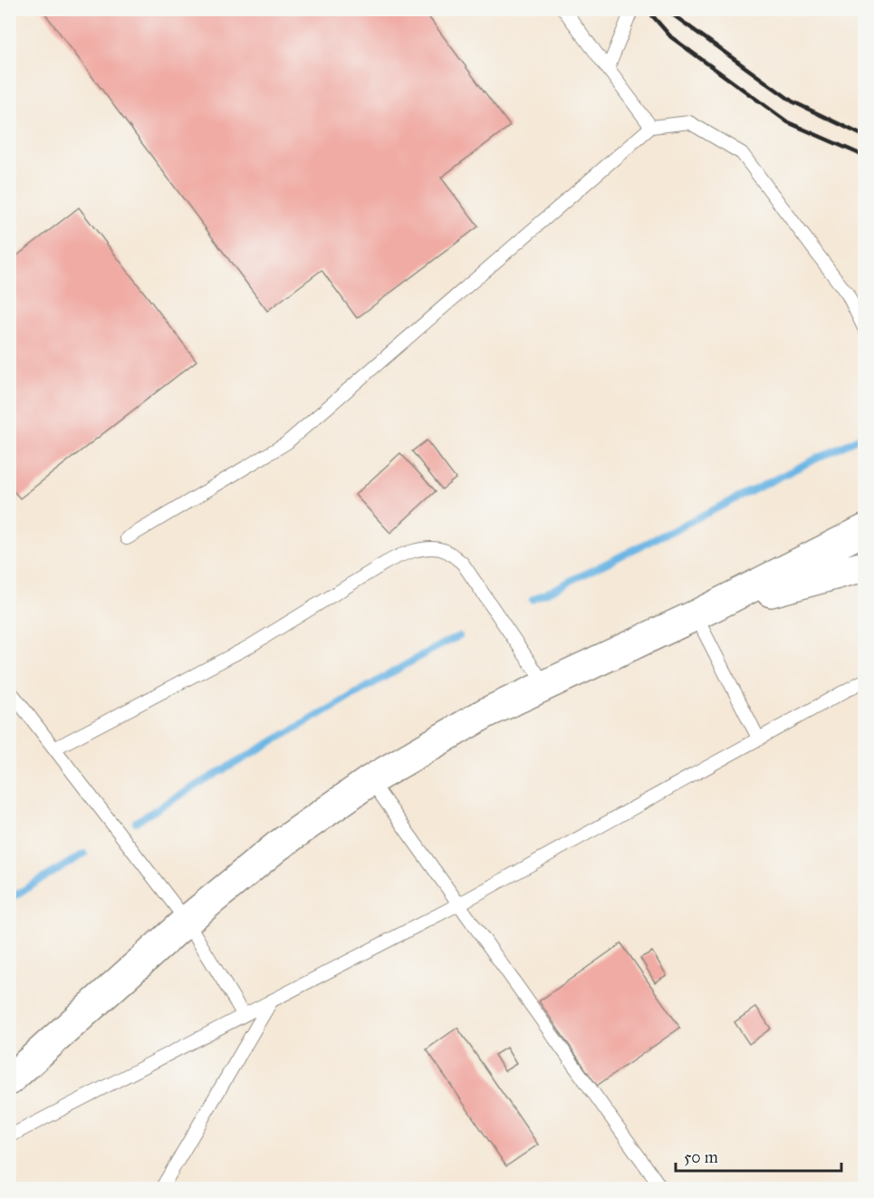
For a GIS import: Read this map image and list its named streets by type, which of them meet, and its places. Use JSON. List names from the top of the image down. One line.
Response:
{"scale_bar":"50 m"}
